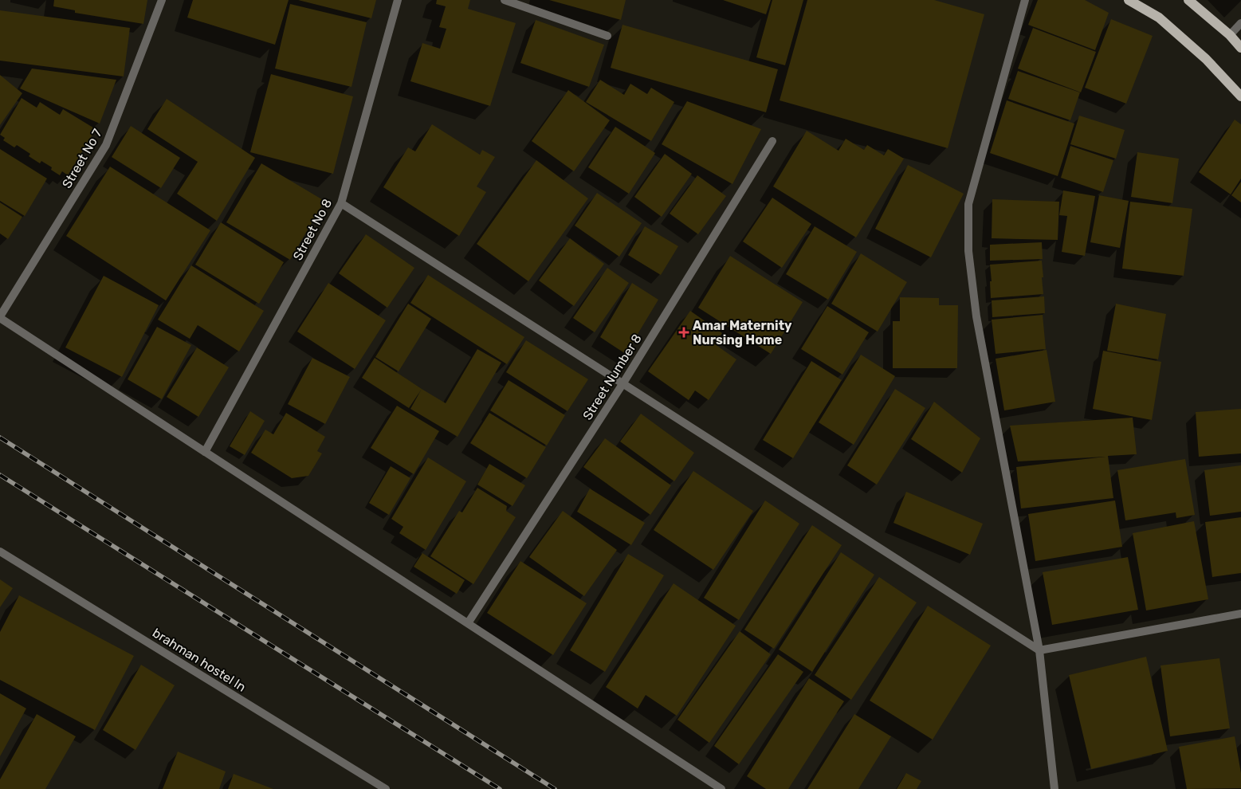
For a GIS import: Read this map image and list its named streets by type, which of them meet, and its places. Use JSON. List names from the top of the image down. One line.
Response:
{"streets":{"street":["Street No 7","Street No 8","Street Number 8","brahman hostel ln"]},"places":{"health":["Amar Maternity Nursing Home"]}}
